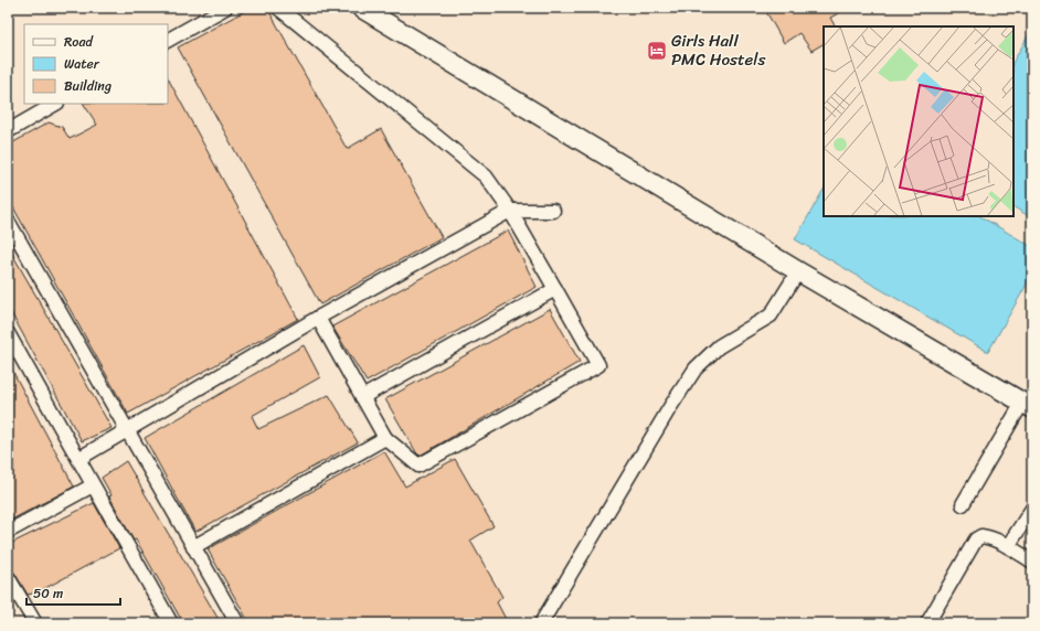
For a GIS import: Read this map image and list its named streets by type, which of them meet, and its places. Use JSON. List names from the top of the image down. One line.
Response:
{"places":{"hotel":["Girls Hall PMC Hostels"]},"legend":["Road","Water","Building"],"scale_bar":"50 m"}
